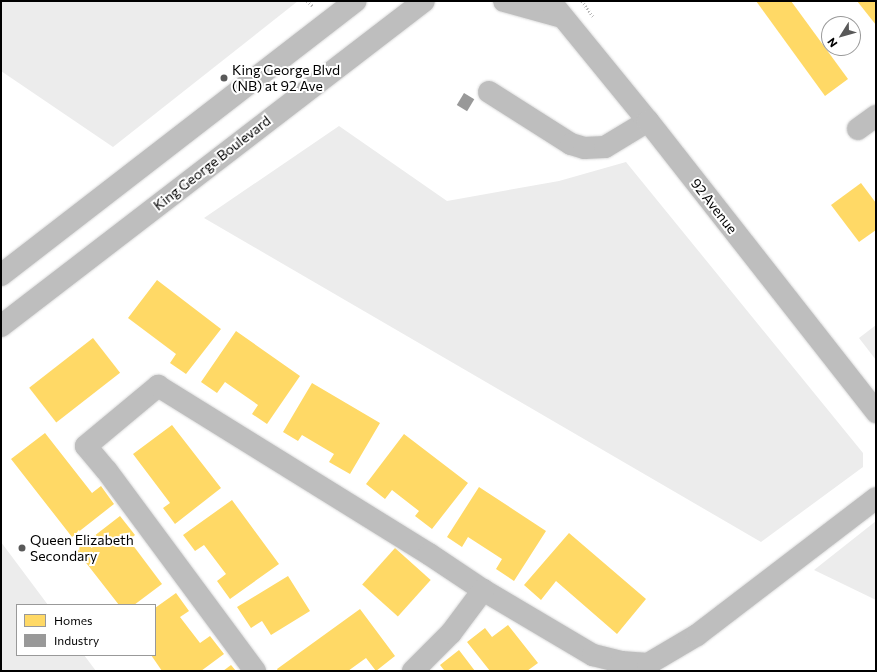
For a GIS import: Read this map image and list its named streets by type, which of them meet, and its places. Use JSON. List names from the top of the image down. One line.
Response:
{"streets":{"main road":["King George Boulevard","92 Avenue"]},"places":["King George Blvd (NB) at 92 Ave","Queen Elizabeth Secondary"],"legend":["Homes","Industry"],"north":"bottom left"}
